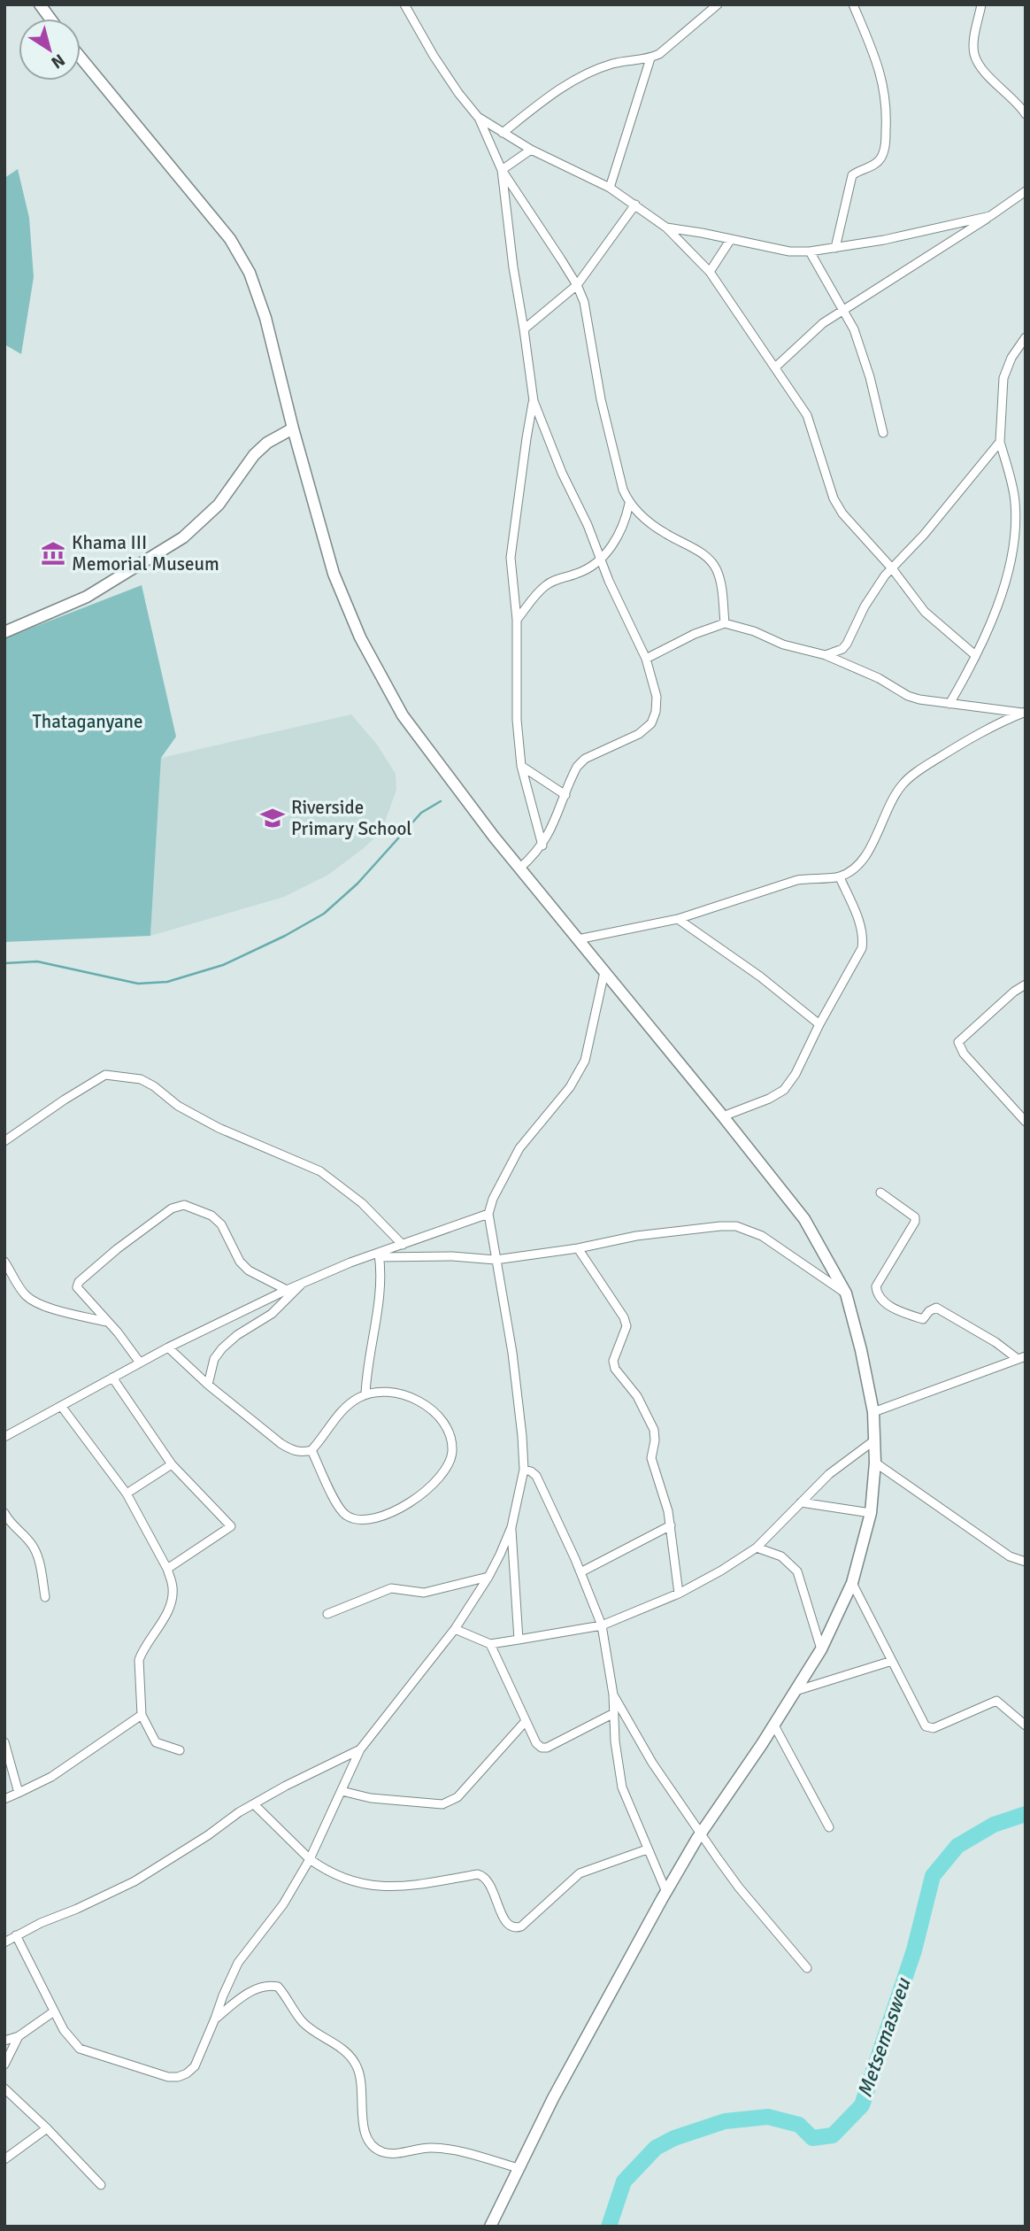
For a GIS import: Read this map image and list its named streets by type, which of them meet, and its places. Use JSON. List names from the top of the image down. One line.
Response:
{"water":["Metsemasweu"],"parks":["Thataganyane"],"places":{"museum":["Khama III Memorial Museum"],"school or university":["Riverside Primary School"]},"north":"bottom right"}
